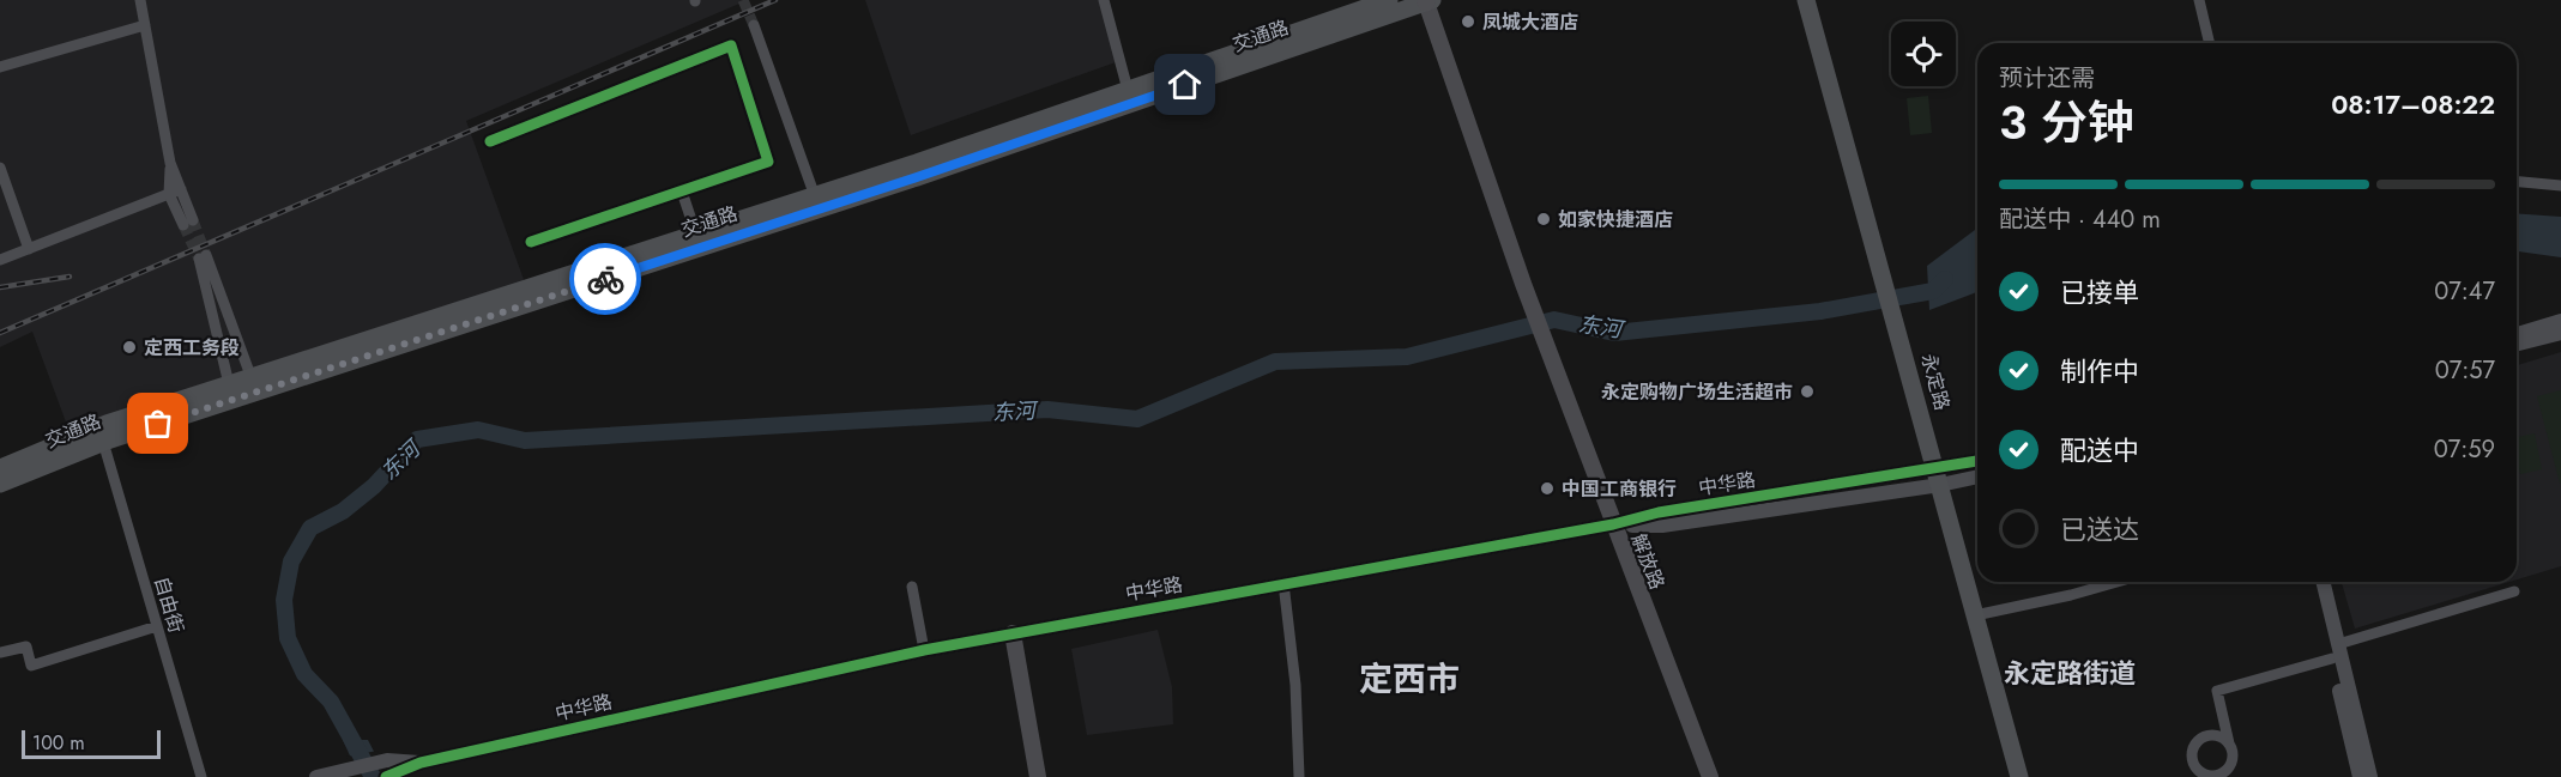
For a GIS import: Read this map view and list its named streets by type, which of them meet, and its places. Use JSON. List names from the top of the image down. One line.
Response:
{"streets":{"main road":["交通路","永定路","解放路"],"street":["中华路","自由街"]},"crossings":[["交通路","解放路"],["交通路","自由街"],["永定路","中华路"],["中华路","解放路"]],"districts":["永定路街道","定西市"],"water":["东河"],"places":["凤城大酒店","如家快捷酒店","定西工务段","永定购物广场生活超市","中国工商银行"],"scale_bar":"100 m","page":{"heading":["3 分钟","预计还需","08:17–08:22"],"bar":"配送中 · 440 m","list":[["已接单","07:47"],["制作中","07:57"],["配送中","07:59"],"已送达"],"scale":"100 m"}}
